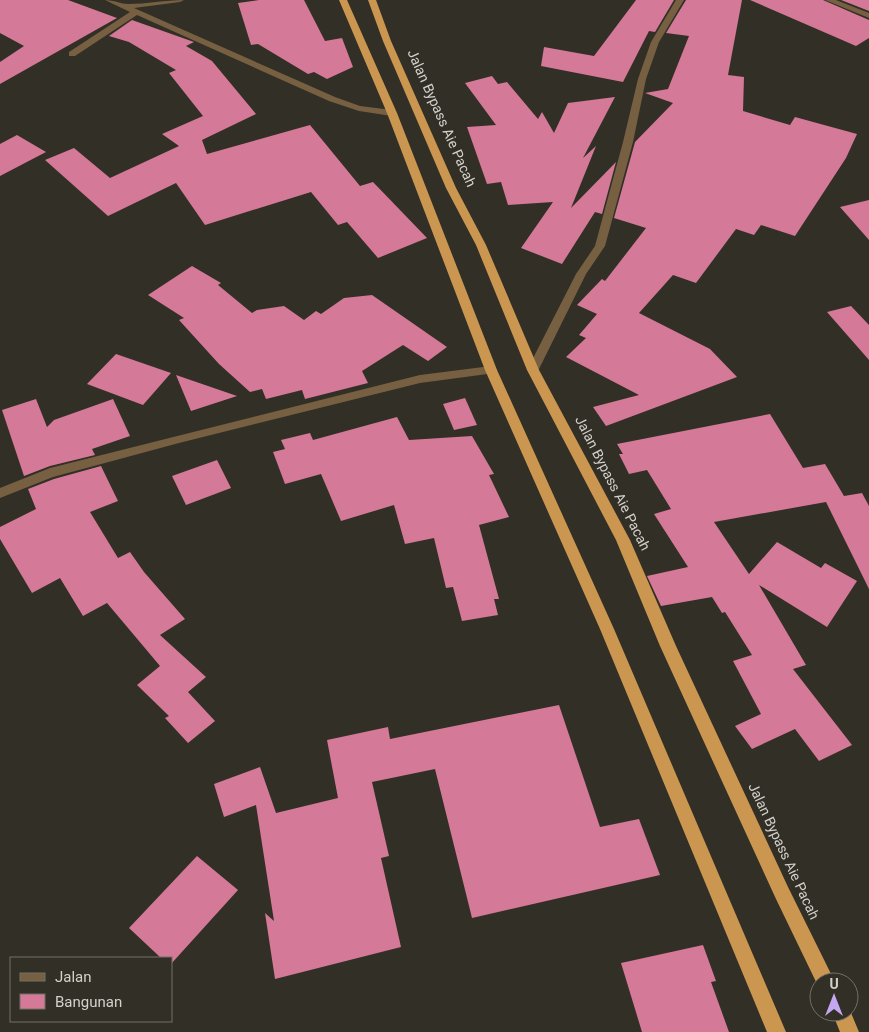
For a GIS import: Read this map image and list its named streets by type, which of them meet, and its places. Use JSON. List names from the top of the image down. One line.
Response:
{"streets":{"highway":["Jalan Bypass Aie Pacah"]},"legend":["Jalan","Bangunan"],"north":"top"}
